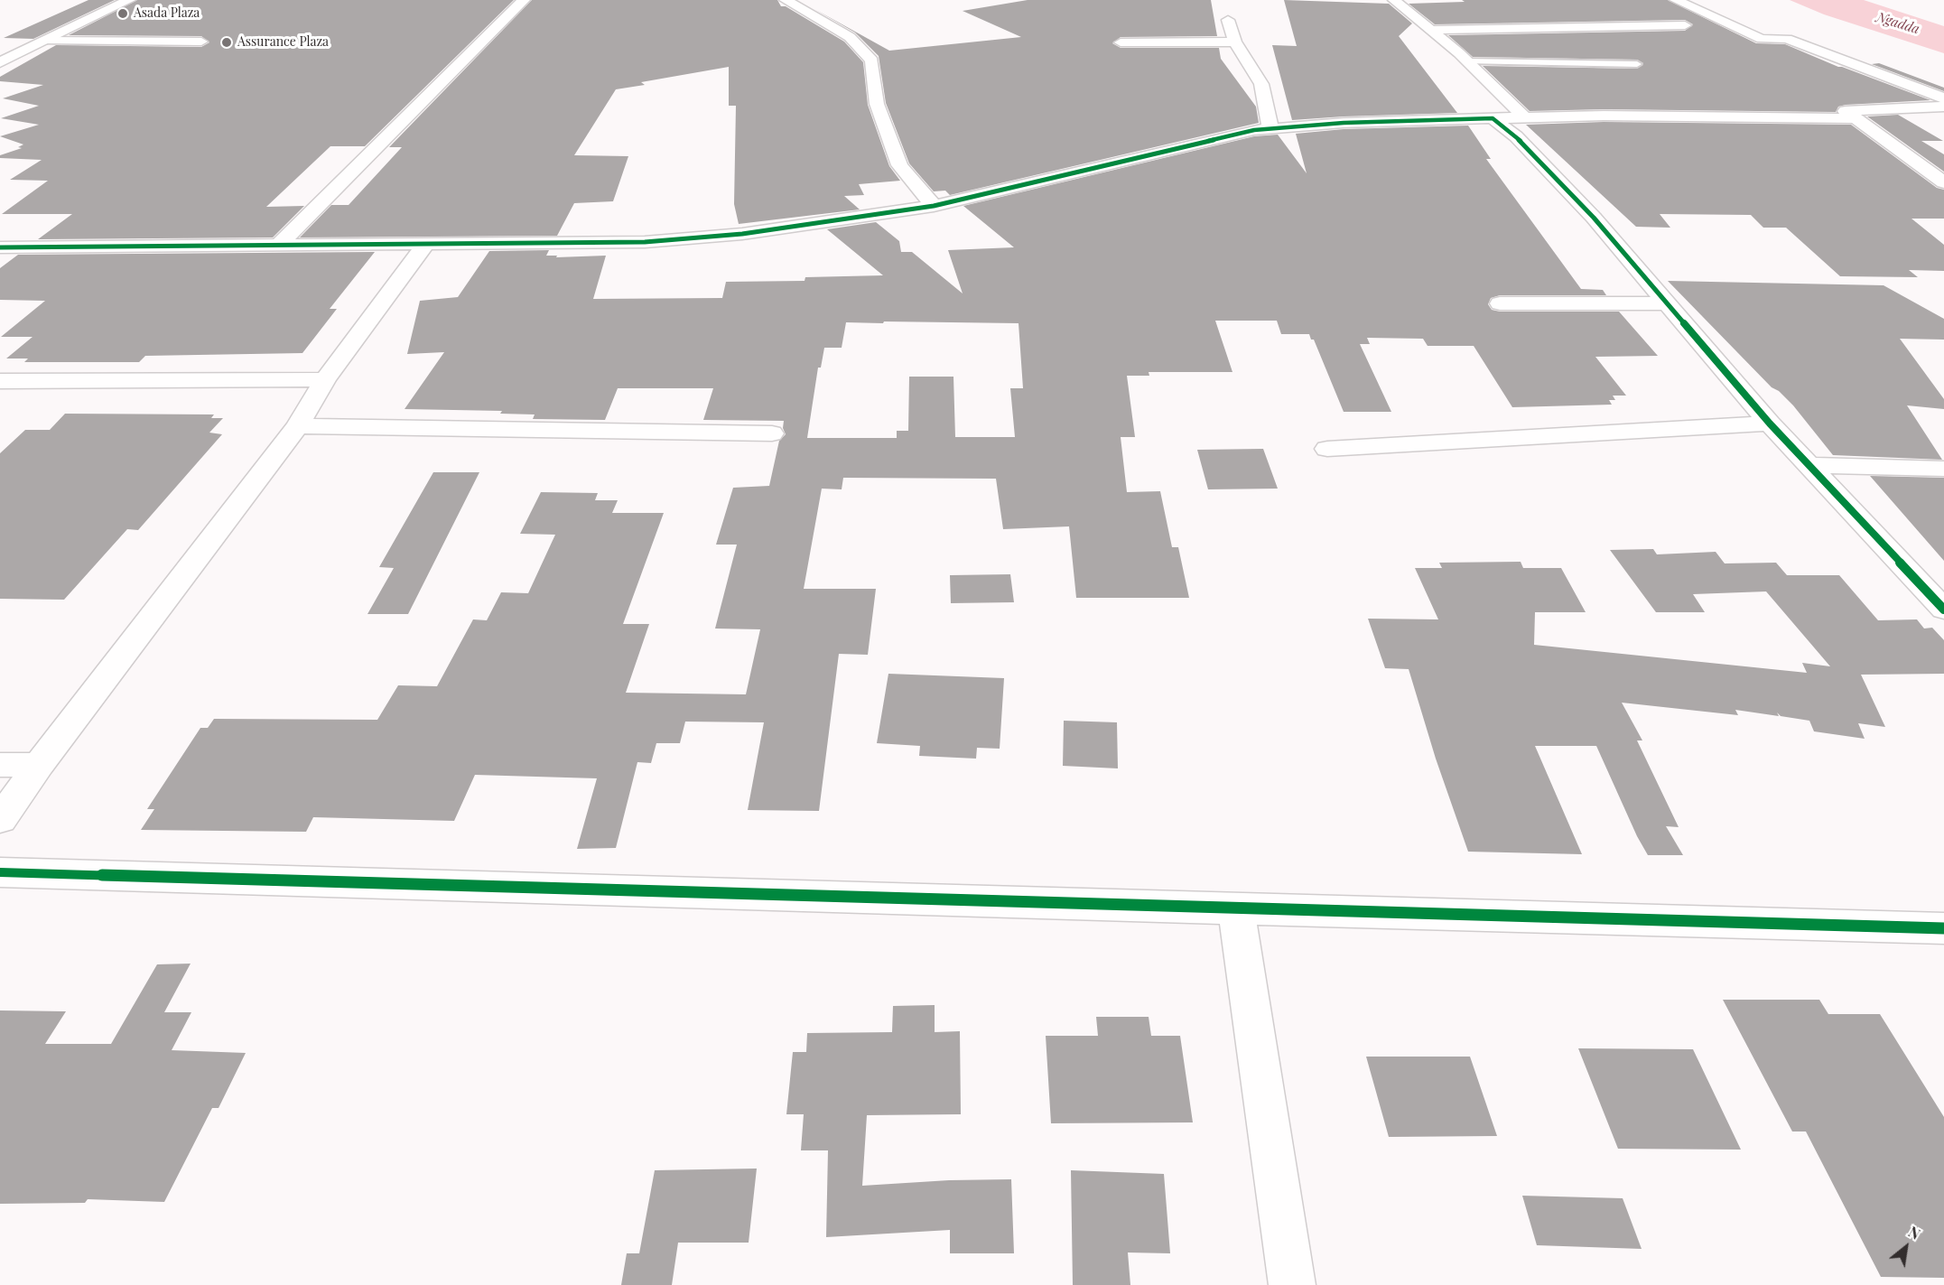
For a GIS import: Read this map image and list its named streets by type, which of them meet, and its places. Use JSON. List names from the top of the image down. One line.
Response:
{"water":["Ngadda"],"places":["Asada Plaza","Assurance Plaza"],"north":"top right"}
